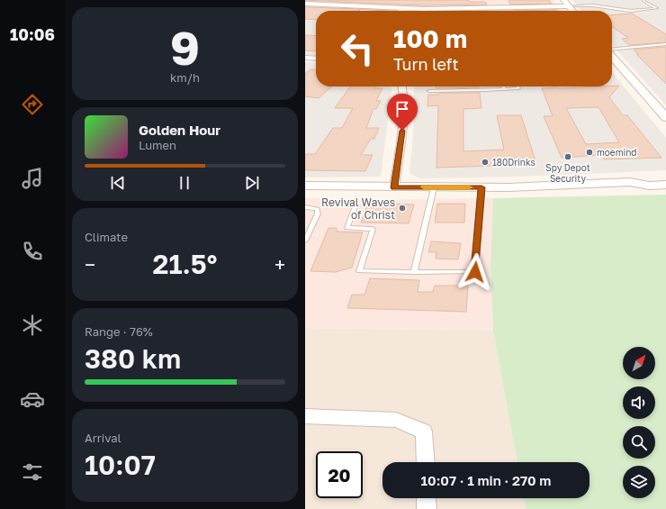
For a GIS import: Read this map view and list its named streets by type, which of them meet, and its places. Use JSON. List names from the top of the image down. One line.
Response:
{"places":["moemind","Spy Depot Security","180Drinks","Revival Waves of Christ"],"north":"top right","page":{"tabs":"10:06","tile":[["9","km/h"],"Climate",["Range · 76%","380 km"],["Arrival","10:07"]],"turn":["100 m","Turn left"],"song":["Golden Hour","Lumen"],"heat":["−","21.5°","+"],"limit":"20","trip":"10:07 · 1 min · 270 m"}}
